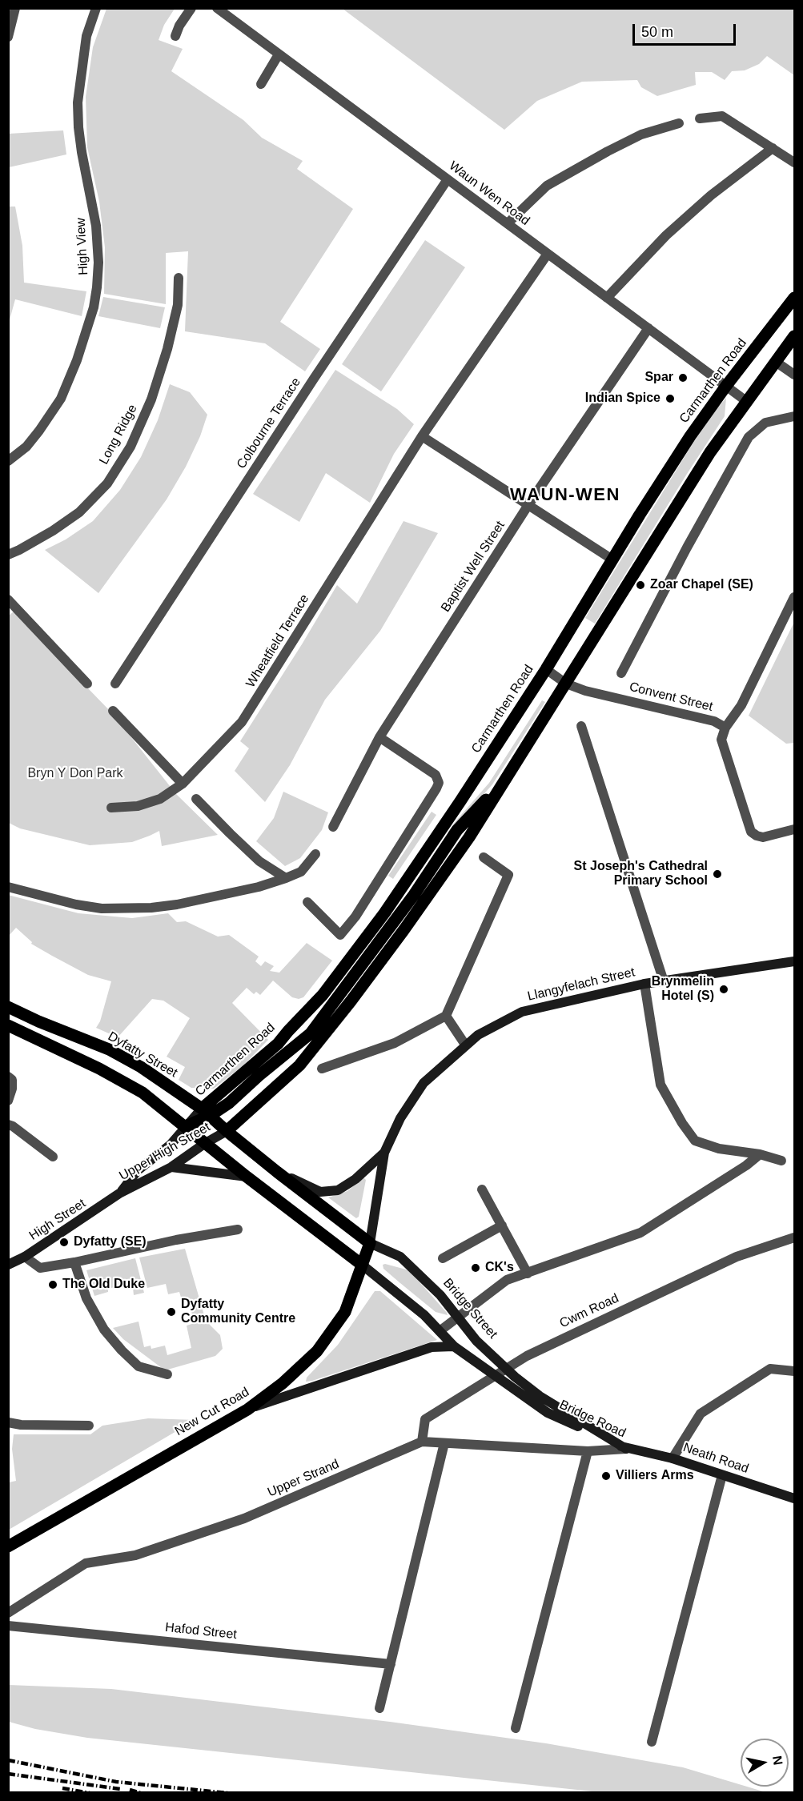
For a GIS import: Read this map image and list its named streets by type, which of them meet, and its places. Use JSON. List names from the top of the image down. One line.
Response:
{"streets":{"main road":["Carmarthen Road","Llangyfelach Street","Dyfatty Street","Upper High Street","High Street","Bridge Street","New Cut Road","Bridge Road","Neath Road"],"street":["Waun Wen Road","High View","Colbourne Terrace","Long Ridge","Baptist Well Street","Wheatfield Terrace","Convent Street","Cwm Road","Upper Strand","Hafod Street"]},"crossings":[["Waun Wen Road","Carmarthen Road"],["Waun Wen Road","Colbourne Terrace"],["Waun Wen Road","Baptist Well Street"],["Waun Wen Road","Wheatfield Terrace"],["Carmarthen Road","Convent Street"],["Carmarthen Road","Dyfatty Street"],["Llangyfelach Street","Bridge Street"],["Llangyfelach Street","New Cut Road"],["Dyfatty Street","Upper High Street"],["Dyfatty Street","Bridge Street"],["Upper High Street","High Street"],["Upper High Street","Bridge Street"],["Bridge Street","New Cut Road"],["Bridge Street","Bridge Road"],["Bridge Street","Neath Road"],["Bridge Street","Upper Strand"],["Cwm Road","Upper Strand"],["Bridge Road","Neath Road"],["Bridge Road","Upper Strand"],["Neath Road","Upper Strand"]],"districts":["WAUN-WEN"],"parks":["Bryn Y Don Park"],"places":["Spar","Indian Spice","Zoar Chapel (SE)","St Joseph's Cathedral Primary School","Brynmelin Hotel (S)","Dyfatty (SE)","CK's","The Old Duke","Dyfatty Community Centre","Villiers Arms"],"scale_bar":"50 m","north":"right"}
